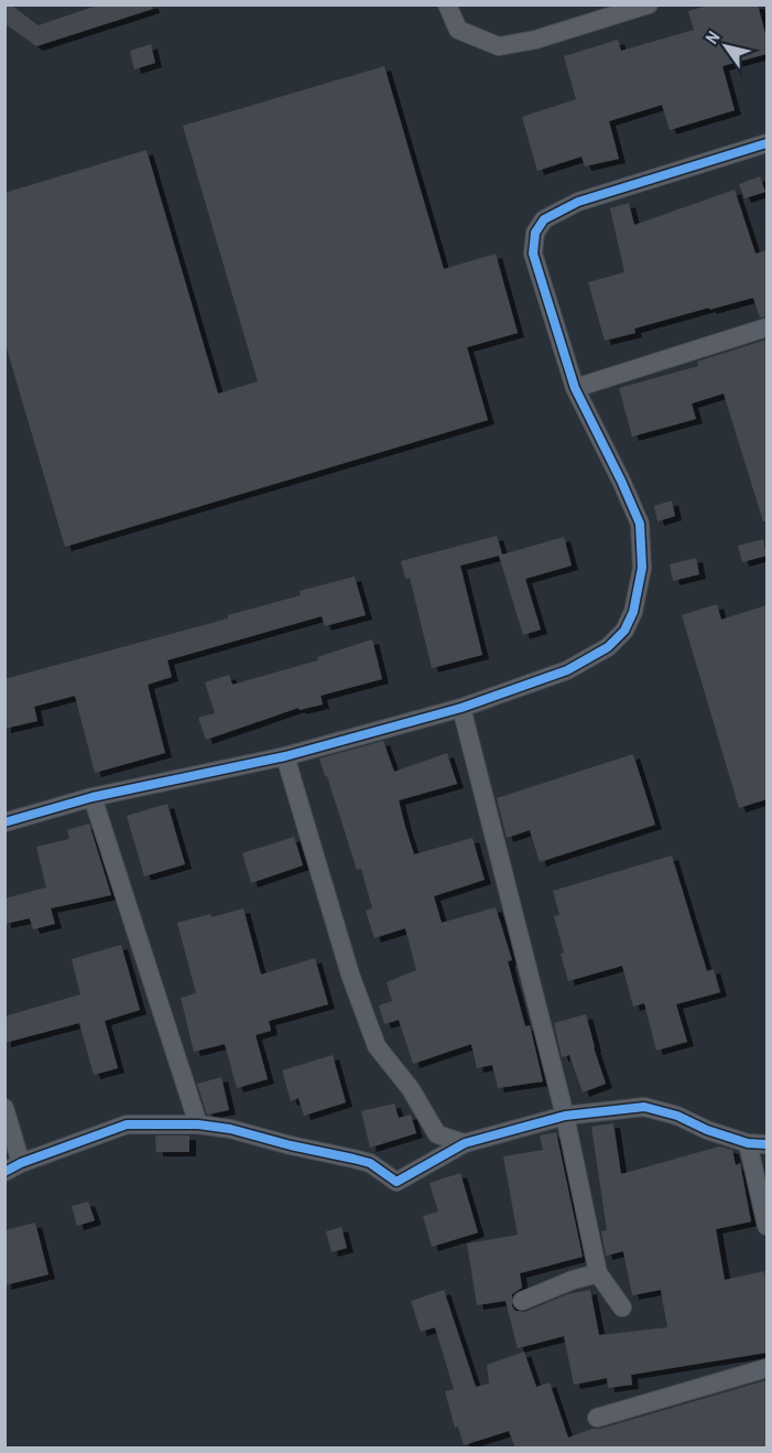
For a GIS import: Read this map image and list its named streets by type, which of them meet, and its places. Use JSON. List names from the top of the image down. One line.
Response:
{"north":"top left"}
